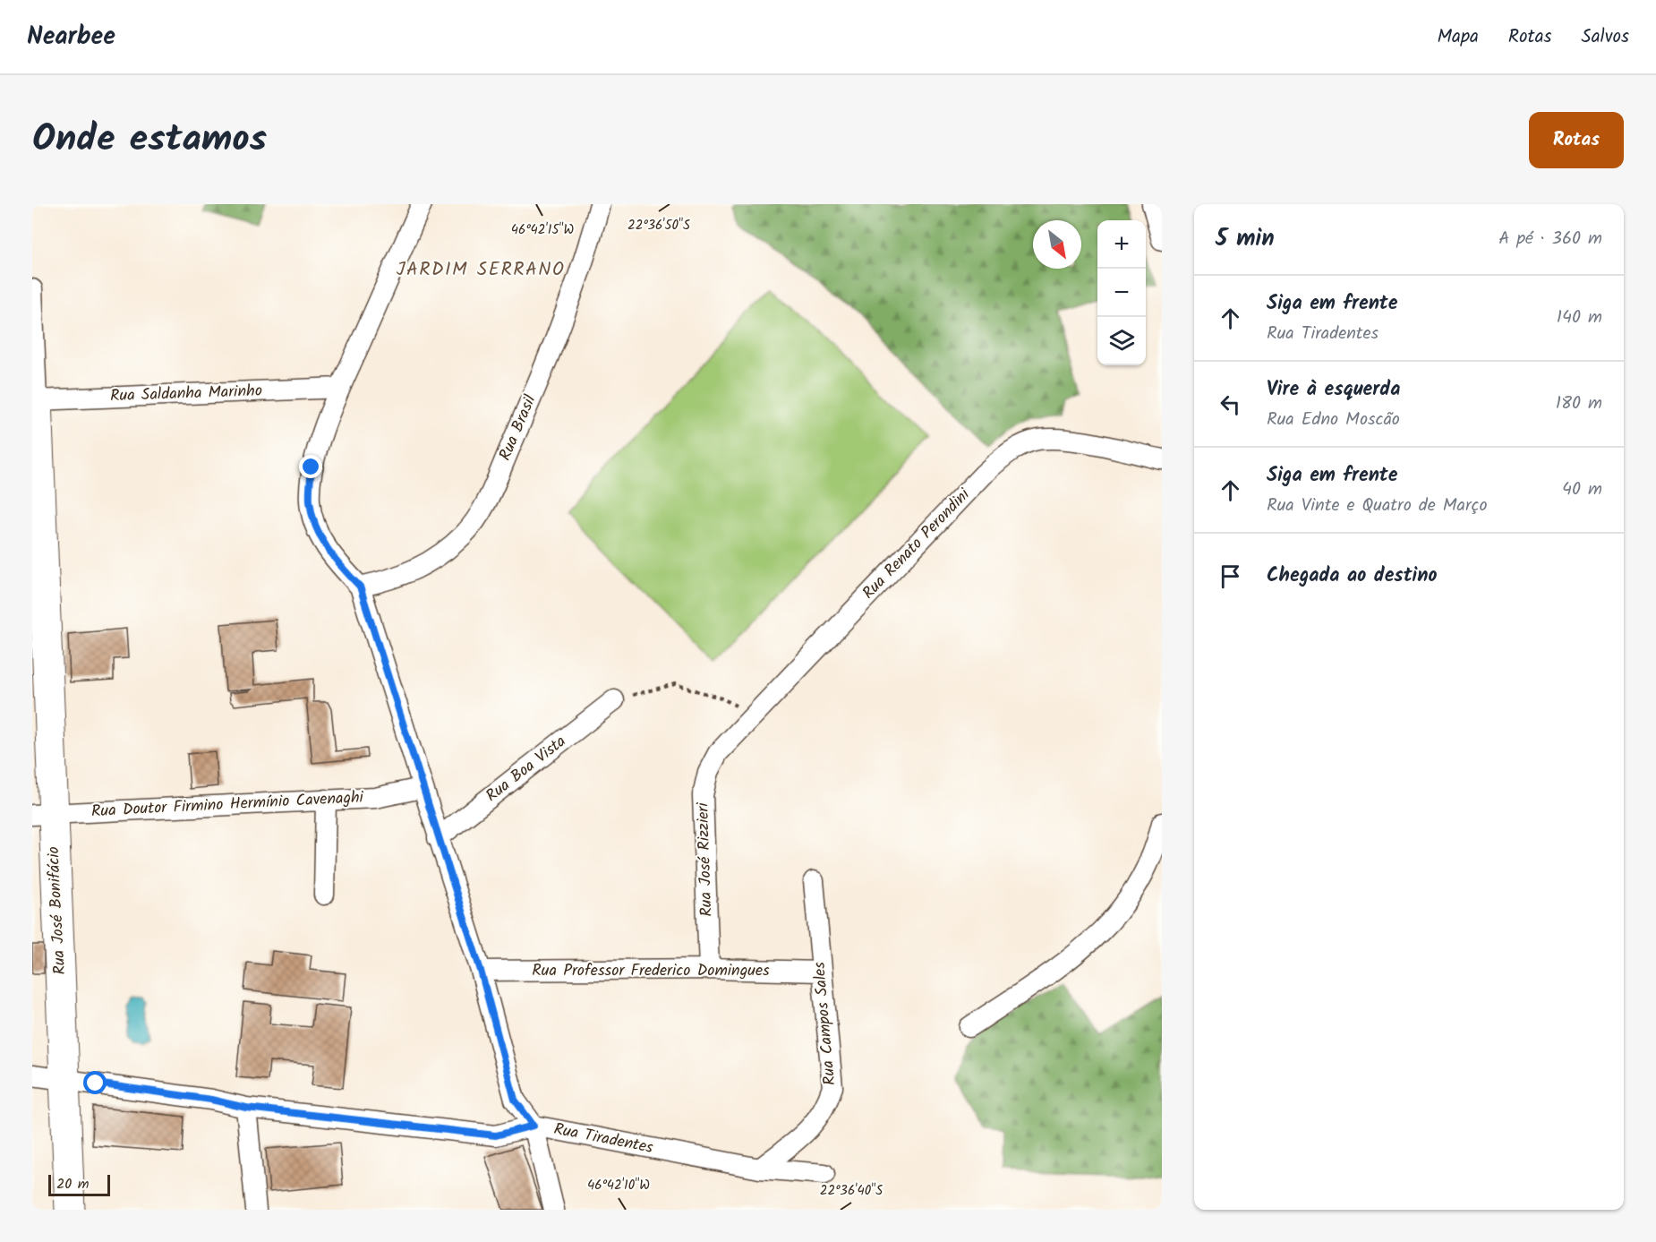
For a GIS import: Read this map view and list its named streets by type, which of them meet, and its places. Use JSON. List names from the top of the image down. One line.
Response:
{"streets":{"main road":["Rua José Bonifácio"],"street":["Rua Saldanha Marinho","Rua Brasil","Rua Renato Perondini","Rua Boa Vista","Rua Doutor Firmino Hermínio Cavenaghi","Rua José Rizzieri","Rua Professor Frederico Domingues","Rua Campos Sales","Rua Tiradentes"]},"crossings":[["Rua Saldanha Marinho","Rua José Bonifácio"],["Rua Renato Perondini","Rua José Rizzieri"],["Rua Doutor Firmino Hermínio Cavenaghi","Rua José Bonifácio"],["Rua José Rizzieri","Rua Professor Frederico Domingues"],["Rua José Bonifácio","Rua Tiradentes"],["Rua Professor Frederico Domingues","Rua Campos Sales"],["Rua Campos Sales","Rua Tiradentes"]],"districts":["JARDIM SERRANO"],"scale_bar":"20 m","north":"bottom right","page":{"header":"Nearbee","nav":["Mapa","Rotas","Salvos"],"title":"Onde estamos","buttons":"Rotas","heading":["5 min","A pé · 360 m"],"map_buttons":["+","−"],"list":[["Siga em frente","Rua Tiradentes","140 m"],["Vire à esquerda","Rua Edno Moscão","180 m"],["Siga em frente","Rua Vinte e Quatro de Março","40 m"],"Chegada ao destino"],"scale":"20 m"},"coordinates":["22°36'50\"S","46°42'15\"W","46°42'10\"W","22°36'40\"S"]}
